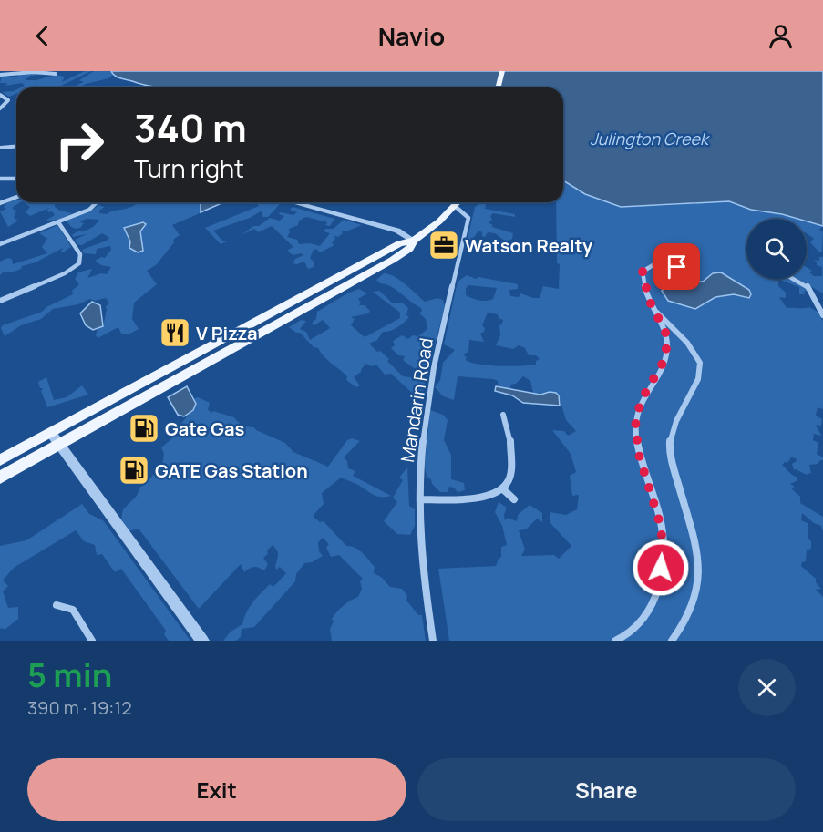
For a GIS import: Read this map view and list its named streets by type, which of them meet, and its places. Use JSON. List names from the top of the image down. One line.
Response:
{"streets":{"street":["Mandarin Road"]},"water":["Julington Creek"],"places":{"office":["Watson Realty"],"restaurant":["V Pizza"],"fuel station":["Gate Gas","GATE Gas Station"]},"page":{"header":"Navio","turn":["340 m","Turn right"],"heading":["5 min","390 m · 19:12"],"buttons":["Exit","Share"]}}
